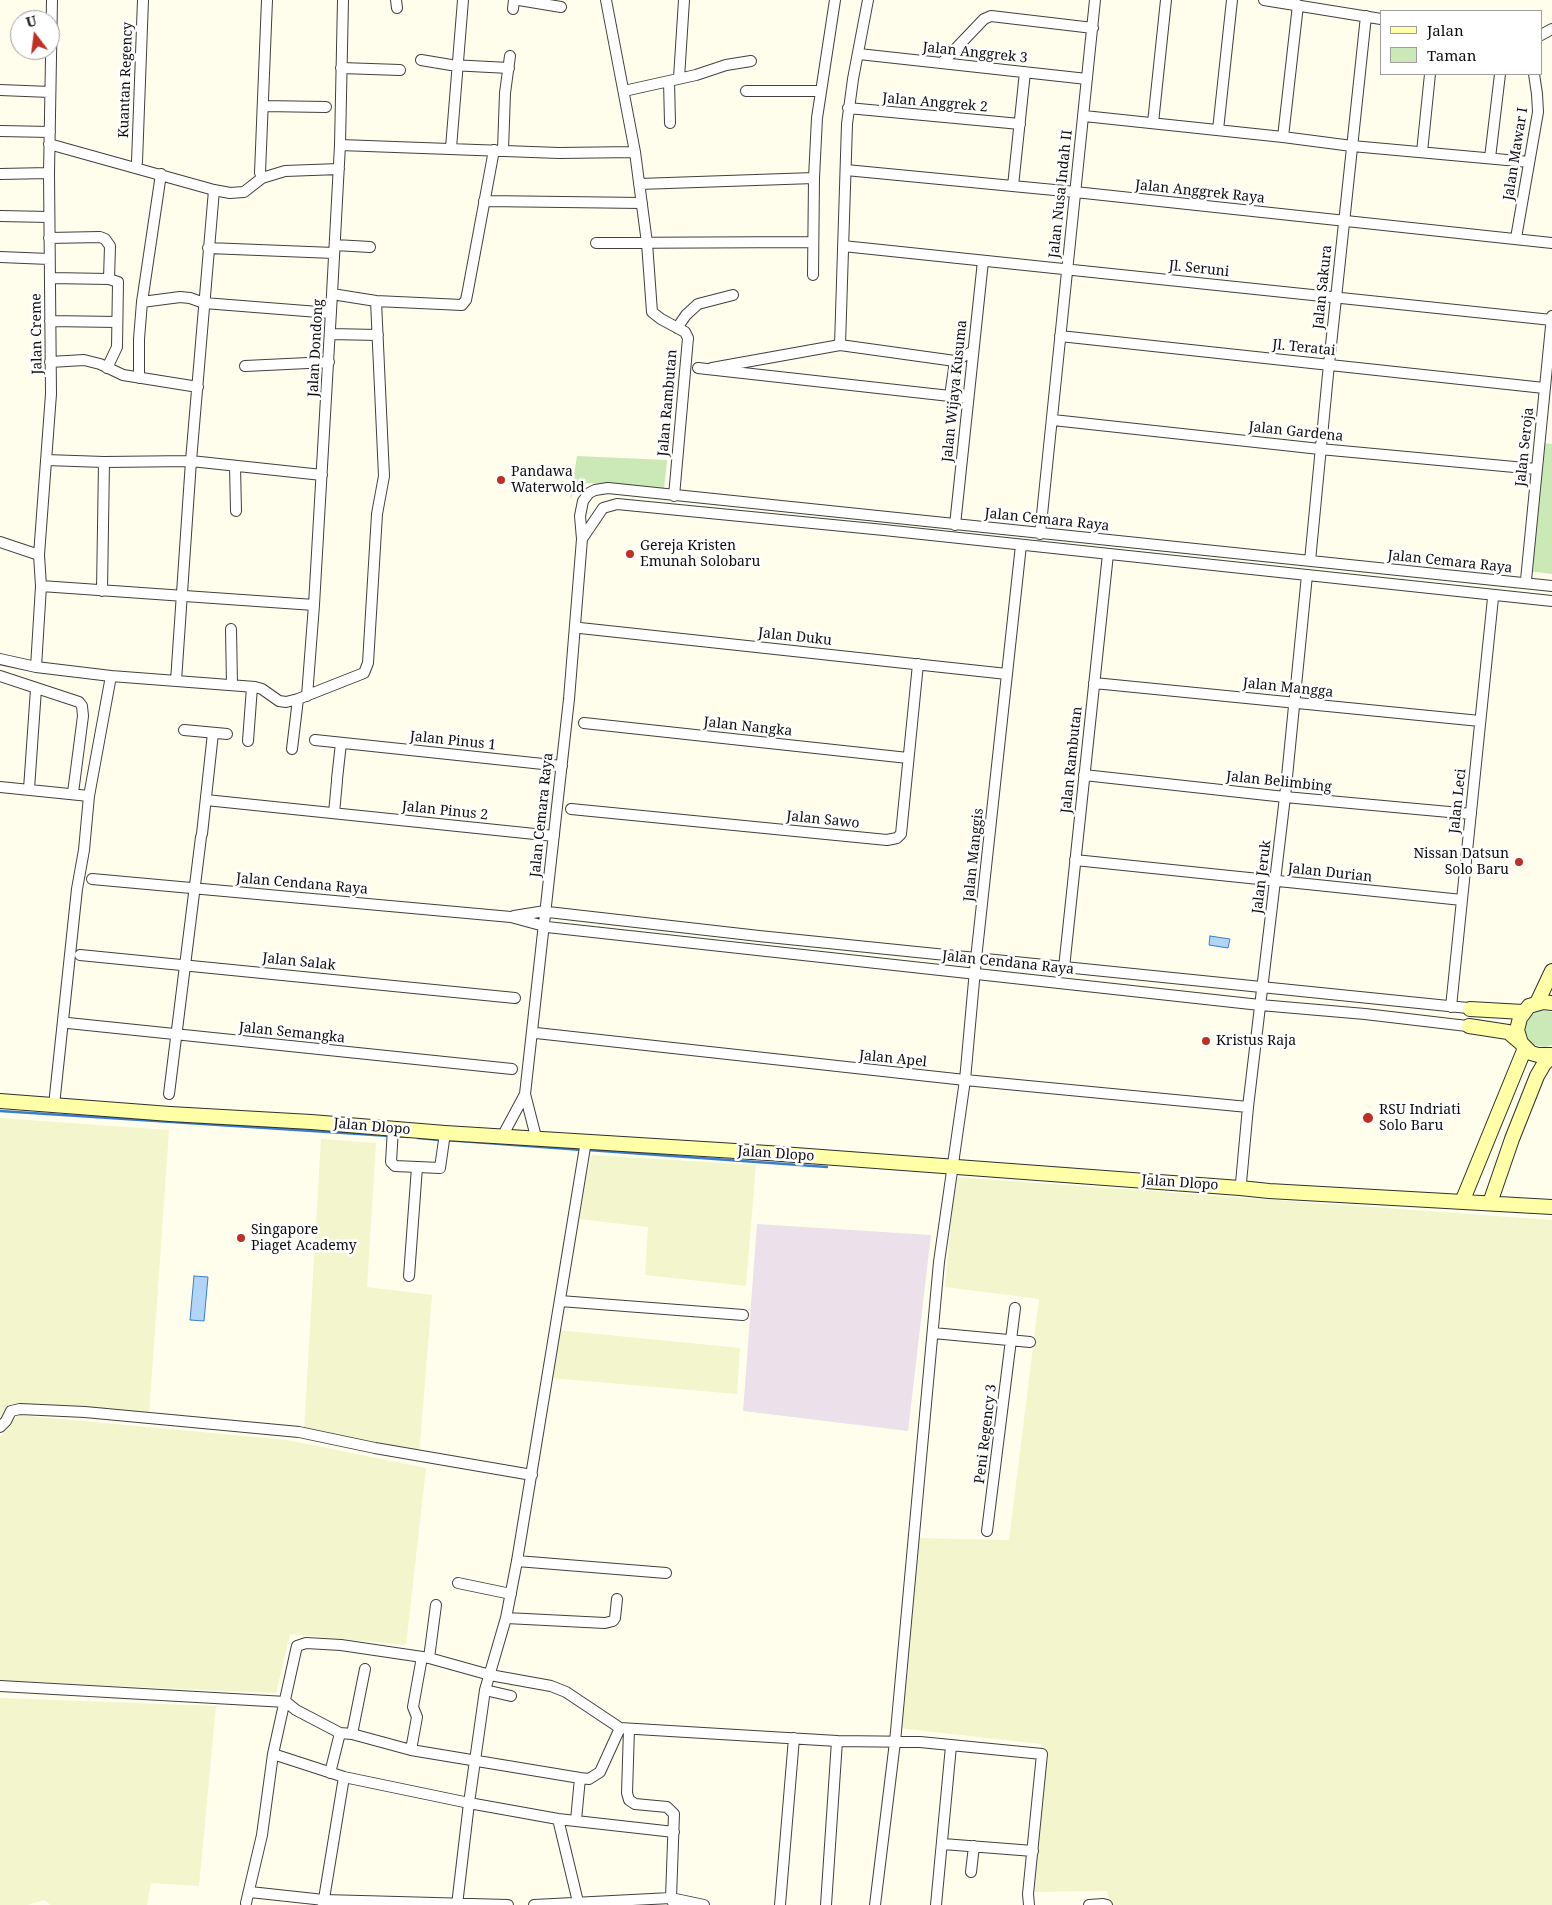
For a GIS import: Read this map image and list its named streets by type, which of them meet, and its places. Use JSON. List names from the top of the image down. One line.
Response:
{"streets":{"street":["Jalan Anggrek 3","Kuantan Regency","Jalan Anggrek 2","Jalan Mawar I","Jalan Anggrek Raya","Jalan Nusa Indah II","Jl. Seruni","Jalan Sakura","Jalan Creme","Jalan Dondong","Jl. Teratai","Jalan Wijaya Kusuma","Jalan Rambutan","Jalan Gardena","Jalan Seroja","Jalan Cemara Raya","Jalan Duku","Jalan Mangga","Jalan Nangka","Jalan Pinus 1","Jalan Belimbing","Jalan Leci","Jalan Pinus 2","Jalan Sawo","Jalan Manggis","Jalan Durian","Jalan Jeruk","Jalan Cendana Raya","Jalan Salak","Jalan Semangka","Jalan Apel","Jalan Dlopo","Peni Regency 3"]},"crossings":[["Jalan Anggrek 3","Jalan Nusa Indah II"],["Jalan Mawar I","Jalan Anggrek Raya"],["Jalan Anggrek Raya","Jalan Nusa Indah II"],["Jalan Anggrek Raya","Jalan Sakura"],["Jalan Nusa Indah II","Jl. Seruni"],["Jalan Nusa Indah II","Jl. Teratai"],["Jalan Nusa Indah II","Jalan Gardena"],["Jalan Nusa Indah II","Jalan Cemara Raya"],["Jl. Seruni","Jalan Sakura"],["Jl. Seruni","Jalan Wijaya Kusuma"],["Jl. Seruni","Jalan Seroja"],["Jalan Sakura","Jl. Teratai"],["Jalan Sakura","Jalan Gardena"],["Jalan Sakura","Jalan Cemara Raya"],["Jl. Teratai","Jalan Seroja"],["Jalan Wijaya Kusuma","Jalan Cemara Raya"],["Jalan Rambutan","Jalan Cemara Raya"],["Jalan Rambutan","Jalan Mangga"],["Jalan Rambutan","Jalan Belimbing"],["Jalan Rambutan","Jalan Durian"],["Jalan Rambutan","Jalan Cendana Raya"],["Jalan Gardena","Jalan Seroja"],["Jalan Cemara Raya","Jalan Pinus 1"],["Jalan Cemara Raya","Jalan Pinus 2"],["Jalan Cemara Raya","Jalan Manggis"],["Jalan Cemara Raya","Jalan Jeruk"],["Jalan Cemara Raya","Jalan Cendana Raya"],["Jalan Duku","Jalan Sawo"],["Jalan Duku","Jalan Manggis"],["Jalan Mangga","Jalan Leci"],["Jalan Mangga","Jalan Jeruk"],["Jalan Nangka","Jalan Sawo"],["Jalan Belimbing","Jalan Leci"],["Jalan Belimbing","Jalan Jeruk"],["Jalan Leci","Jalan Durian"],["Jalan Leci","Jalan Cendana Raya"],["Jalan Manggis","Jalan Cendana Raya"],["Jalan Manggis","Jalan Apel"],["Jalan Manggis","Jalan Dlopo"],["Jalan Durian","Jalan Jeruk"],["Jalan Jeruk","Jalan Cendana Raya"],["Jalan Jeruk","Jalan Apel"]],"places":["Pandawa Waterwold","Gereja Kristen Emunah Solobaru","Nissan Datsun Solo Baru","Kristus Raja","RSU Indriati Solo Baru","Singapore Piaget Academy"],"legend":["Jalan","Taman"],"north":"top"}
